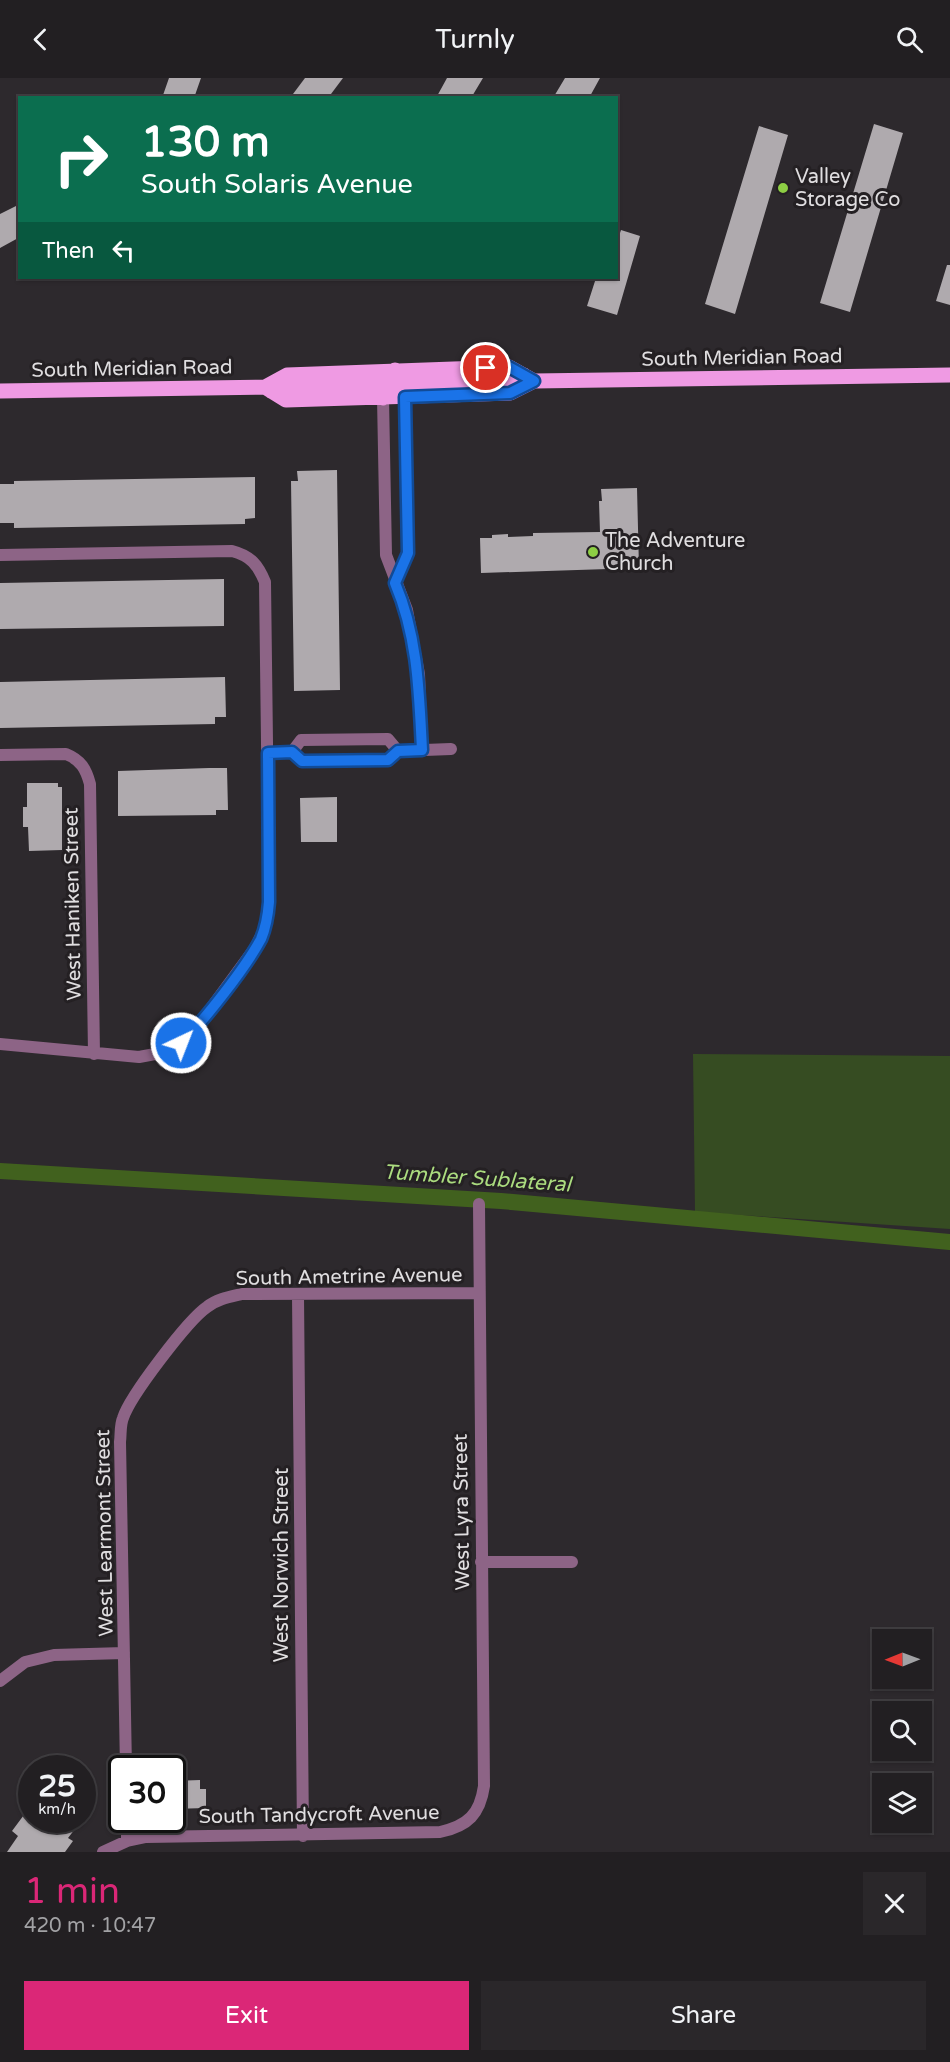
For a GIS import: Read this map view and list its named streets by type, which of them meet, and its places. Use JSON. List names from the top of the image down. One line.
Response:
{"streets":{"main road":["South Meridian Road"],"street":["West Haniken Street","South Ametrine Avenue","West Lyra Street","West Learmont Street","West Norwich Street","South Tandycroft Avenue"]},"crossings":[["South Ametrine Avenue","West Lyra Street"],["South Ametrine Avenue","West Learmont Street"],["South Ametrine Avenue","West Norwich Street"],["West Lyra Street","South Tandycroft Avenue"],["West Norwich Street","South Tandycroft Avenue"]],"water":["Tumbler Sublateral"],"places":["Valley Storage Co","The Adventure Church"],"north":"left","page":{"header":"Turnly","turn":["130 m","South Solaris Avenue"],"then":"Then","speed":"25 km/h","limit":"30","heading":["1 min","420 m · 10:47"],"buttons":["Exit","Share"]}}
